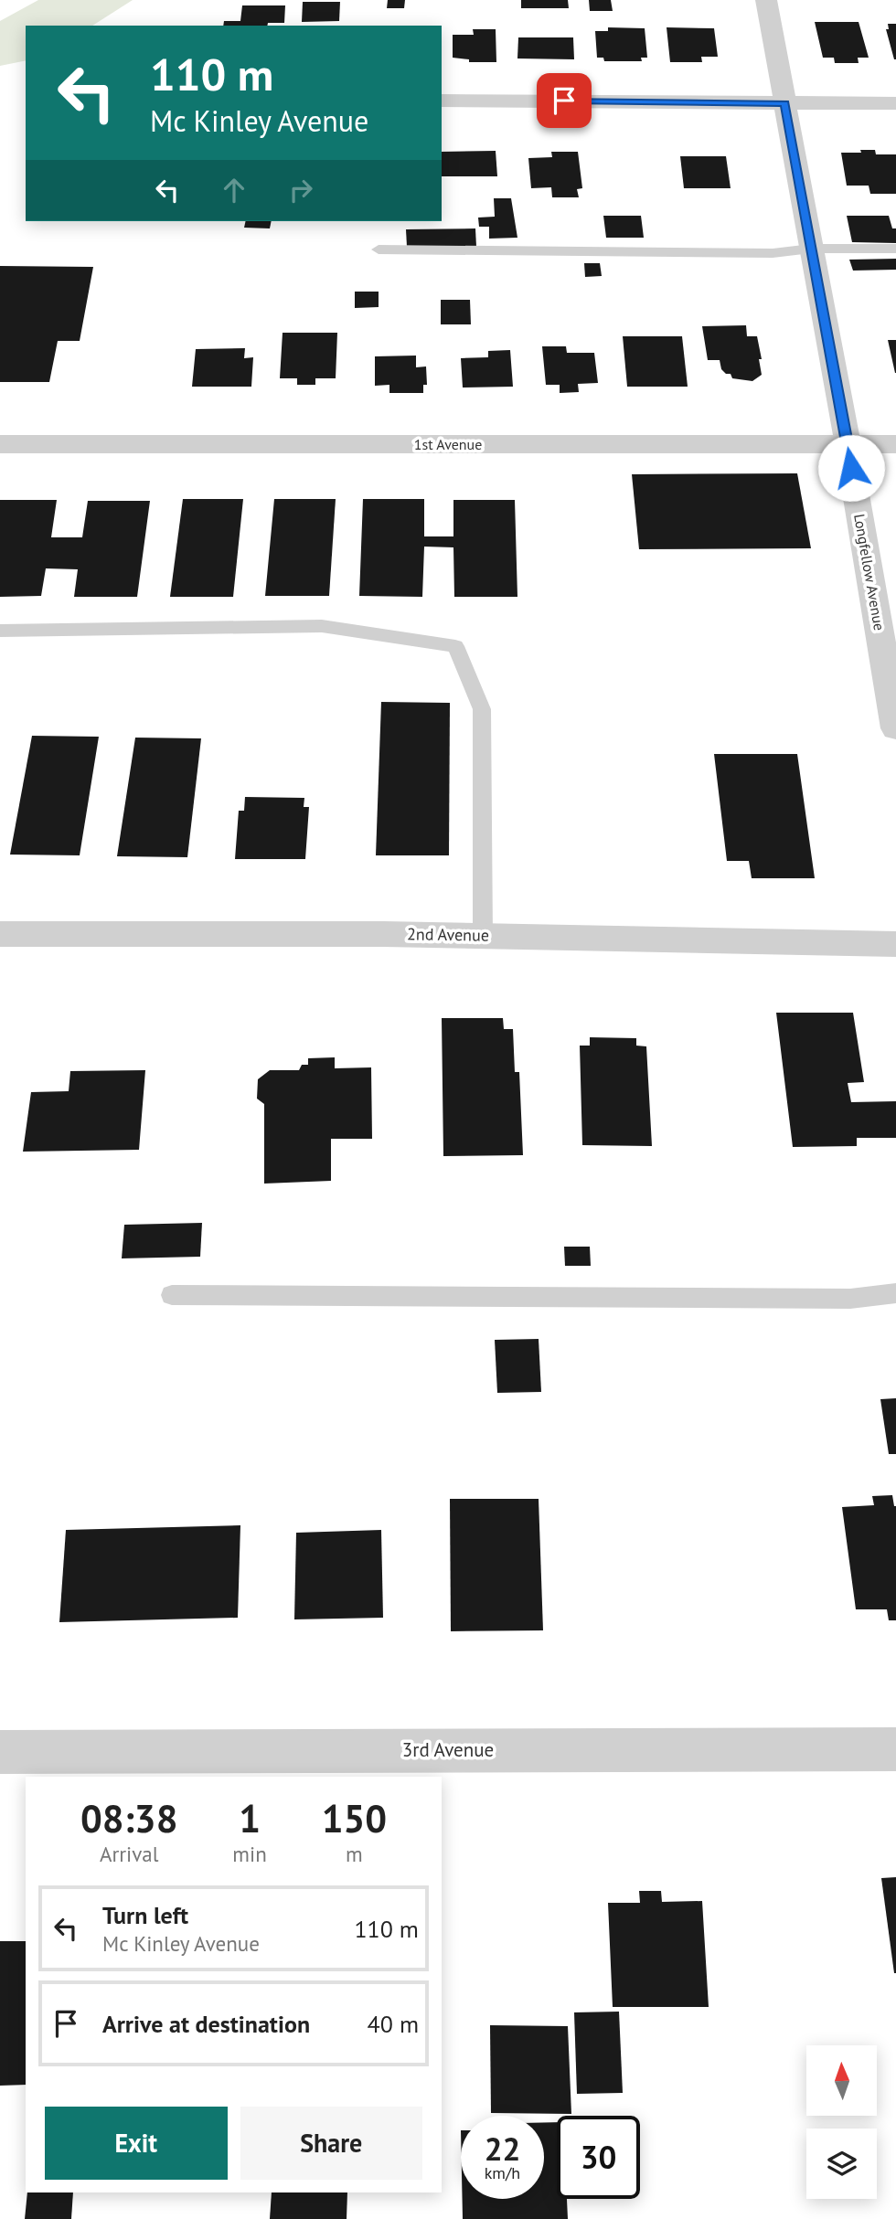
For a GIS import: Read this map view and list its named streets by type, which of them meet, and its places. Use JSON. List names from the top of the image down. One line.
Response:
{"streets":{"street":["1st Avenue","Longfellow Avenue","2nd Avenue","3rd Avenue"]},"crossings":[["1st Avenue","Longfellow Avenue"]],"north":"top","page":{"turn":["110 m","Mc Kinley Avenue"],"eta":["08:38","Arrival","1","min","150","m"],"list":[{"name":"Turn left","note":"Mc Kinley Avenue","value":"110 m"},{"name":"Arrive at destination","value":"40 m"}],"buttons":["Exit","Share"],"speed":"22 km/h","limit":"30"}}
